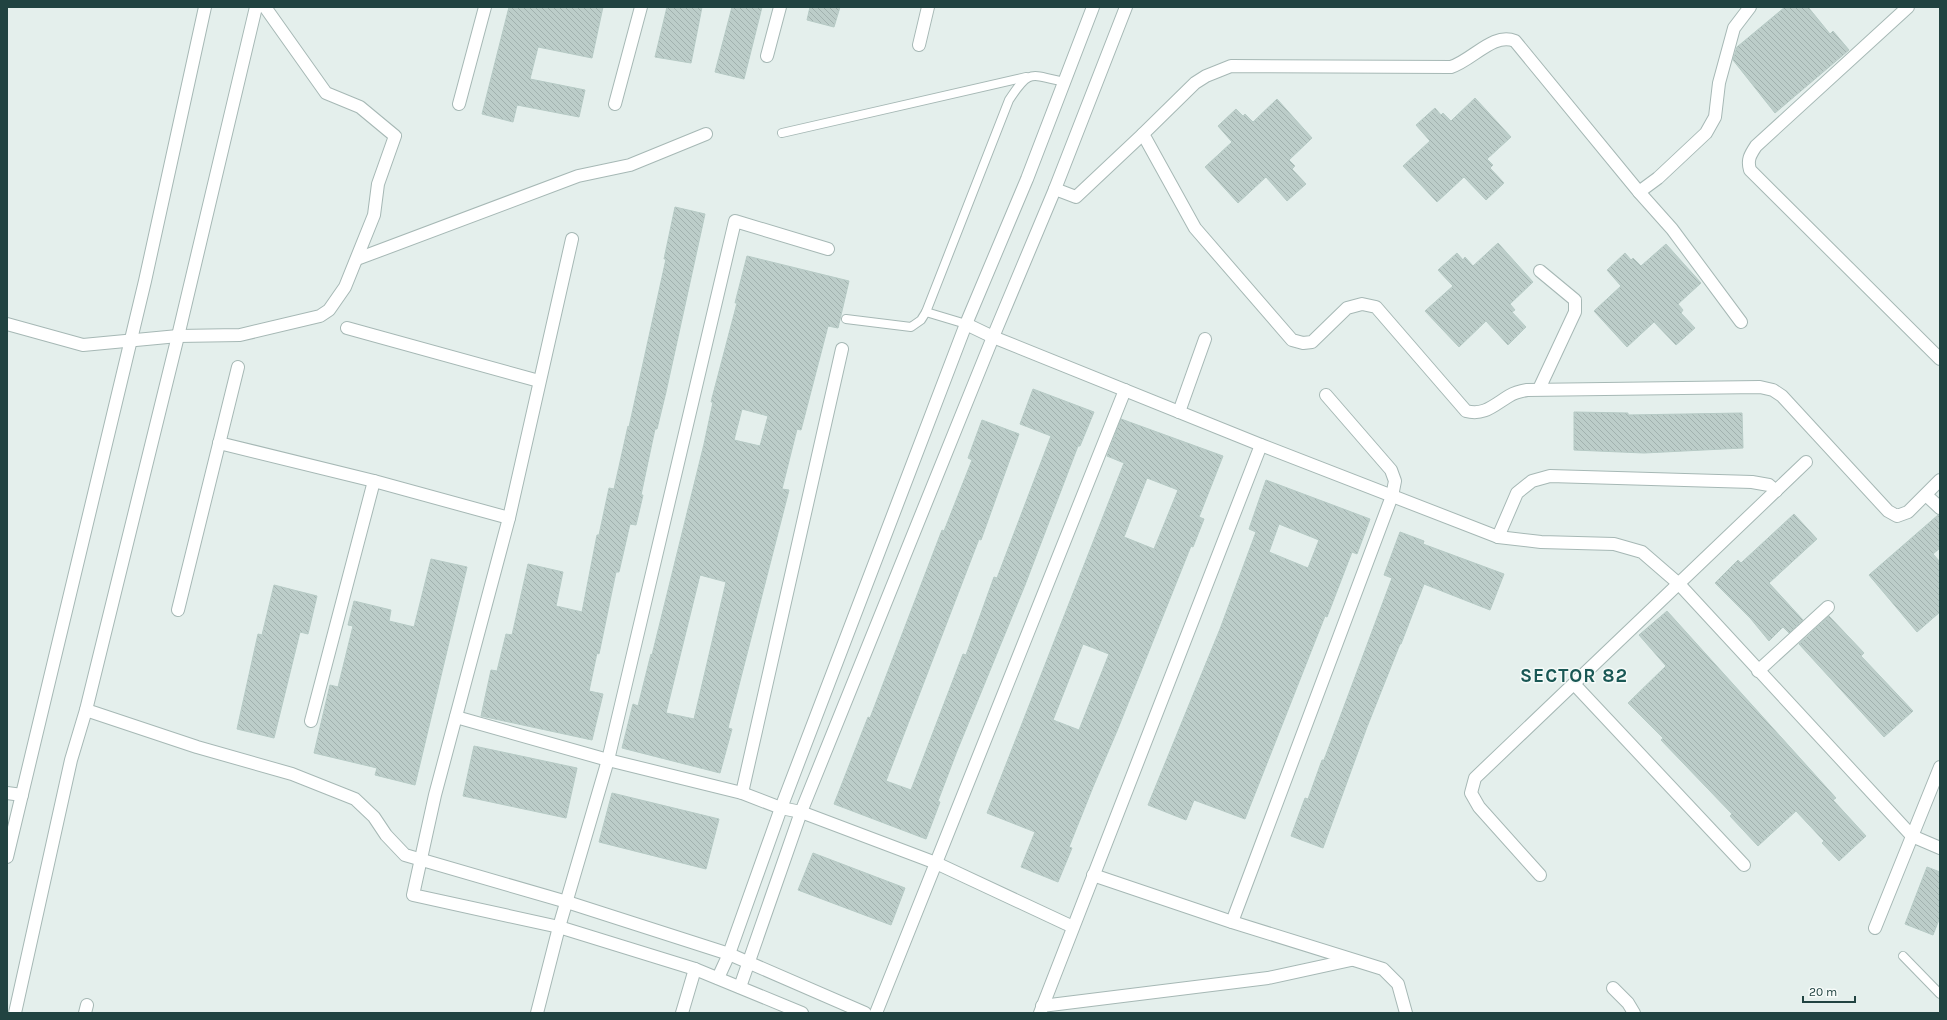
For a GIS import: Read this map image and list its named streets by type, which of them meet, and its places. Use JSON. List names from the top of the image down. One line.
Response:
{"districts":["SECTOR 82"],"scale_bar":"20 m"}
